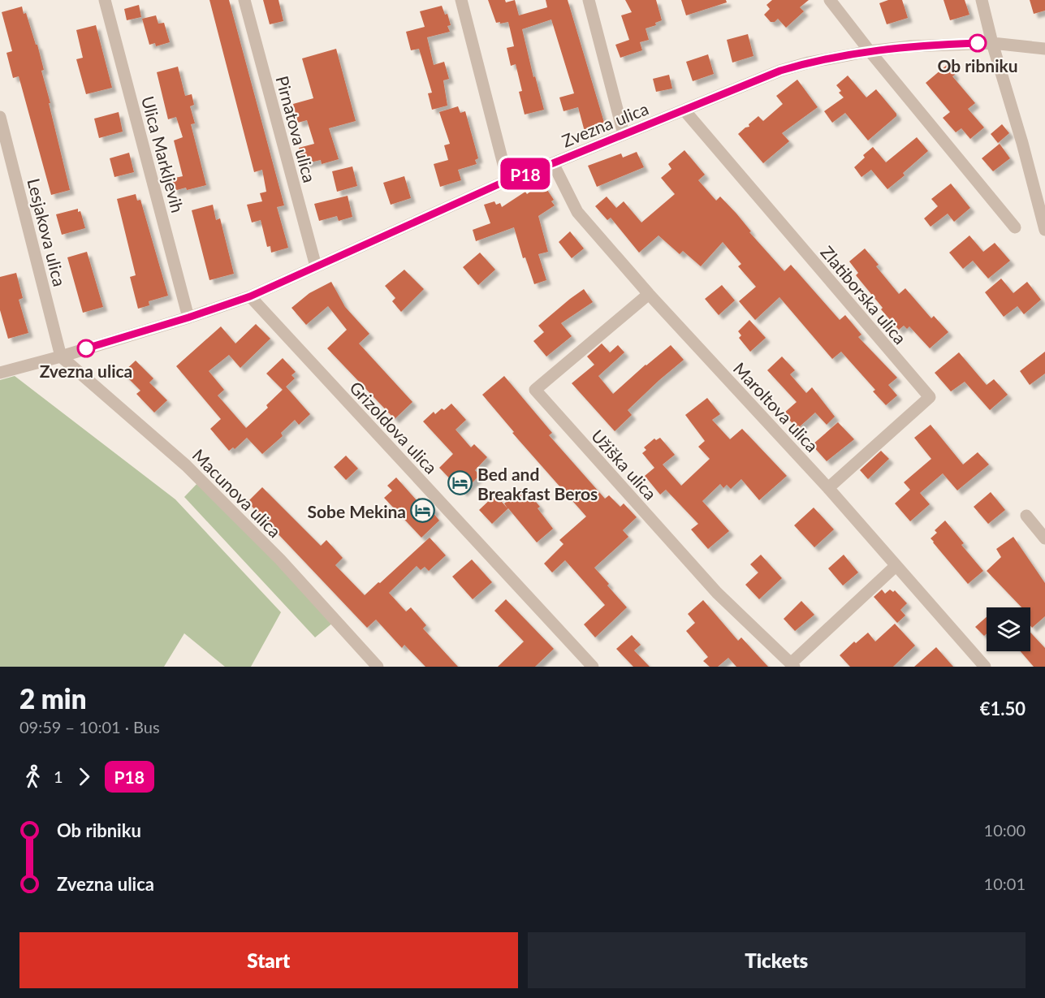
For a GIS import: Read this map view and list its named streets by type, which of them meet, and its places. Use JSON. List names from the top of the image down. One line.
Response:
{"streets":{"street":["Zvezna ulica","Pirnatova ulica","Ulica Markljevih","Lesjakova ulica","Zlatiborska ulica","Maroltova ulica","Grizoldova ulica","Užiška ulica","Macunova ulica"]},"crossings":[["Zvezna ulica","Pirnatova ulica"],["Zvezna ulica","Ulica Markljevih"],["Zvezna ulica","Lesjakova ulica"],["Zvezna ulica","Zlatiborska ulica"],["Zvezna ulica","Maroltova ulica"],["Zvezna ulica","Grizoldova ulica"],["Zvezna ulica","Macunova ulica"],["Lesjakova ulica","Macunova ulica"],["Zlatiborska ulica","Maroltova ulica"],["Maroltova ulica","Užiška ulica"]],"places":{"other":["Ob ribniku","Zvezna ulica"],"hotel":["Bed and Breakfast Beros","Sobe Mekina"]},"lines":["bus line P18"],"page":{"on_map":"P18","heading":["2 min","09:59 – 10:01 · Bus","€1.50"],"legs":["1","P18"],"list":[{"name":"Ob ribniku","value":"10:00"},{"name":"Zvezna ulica","value":"10:01"}],"buttons":["Start","Tickets"]}}
